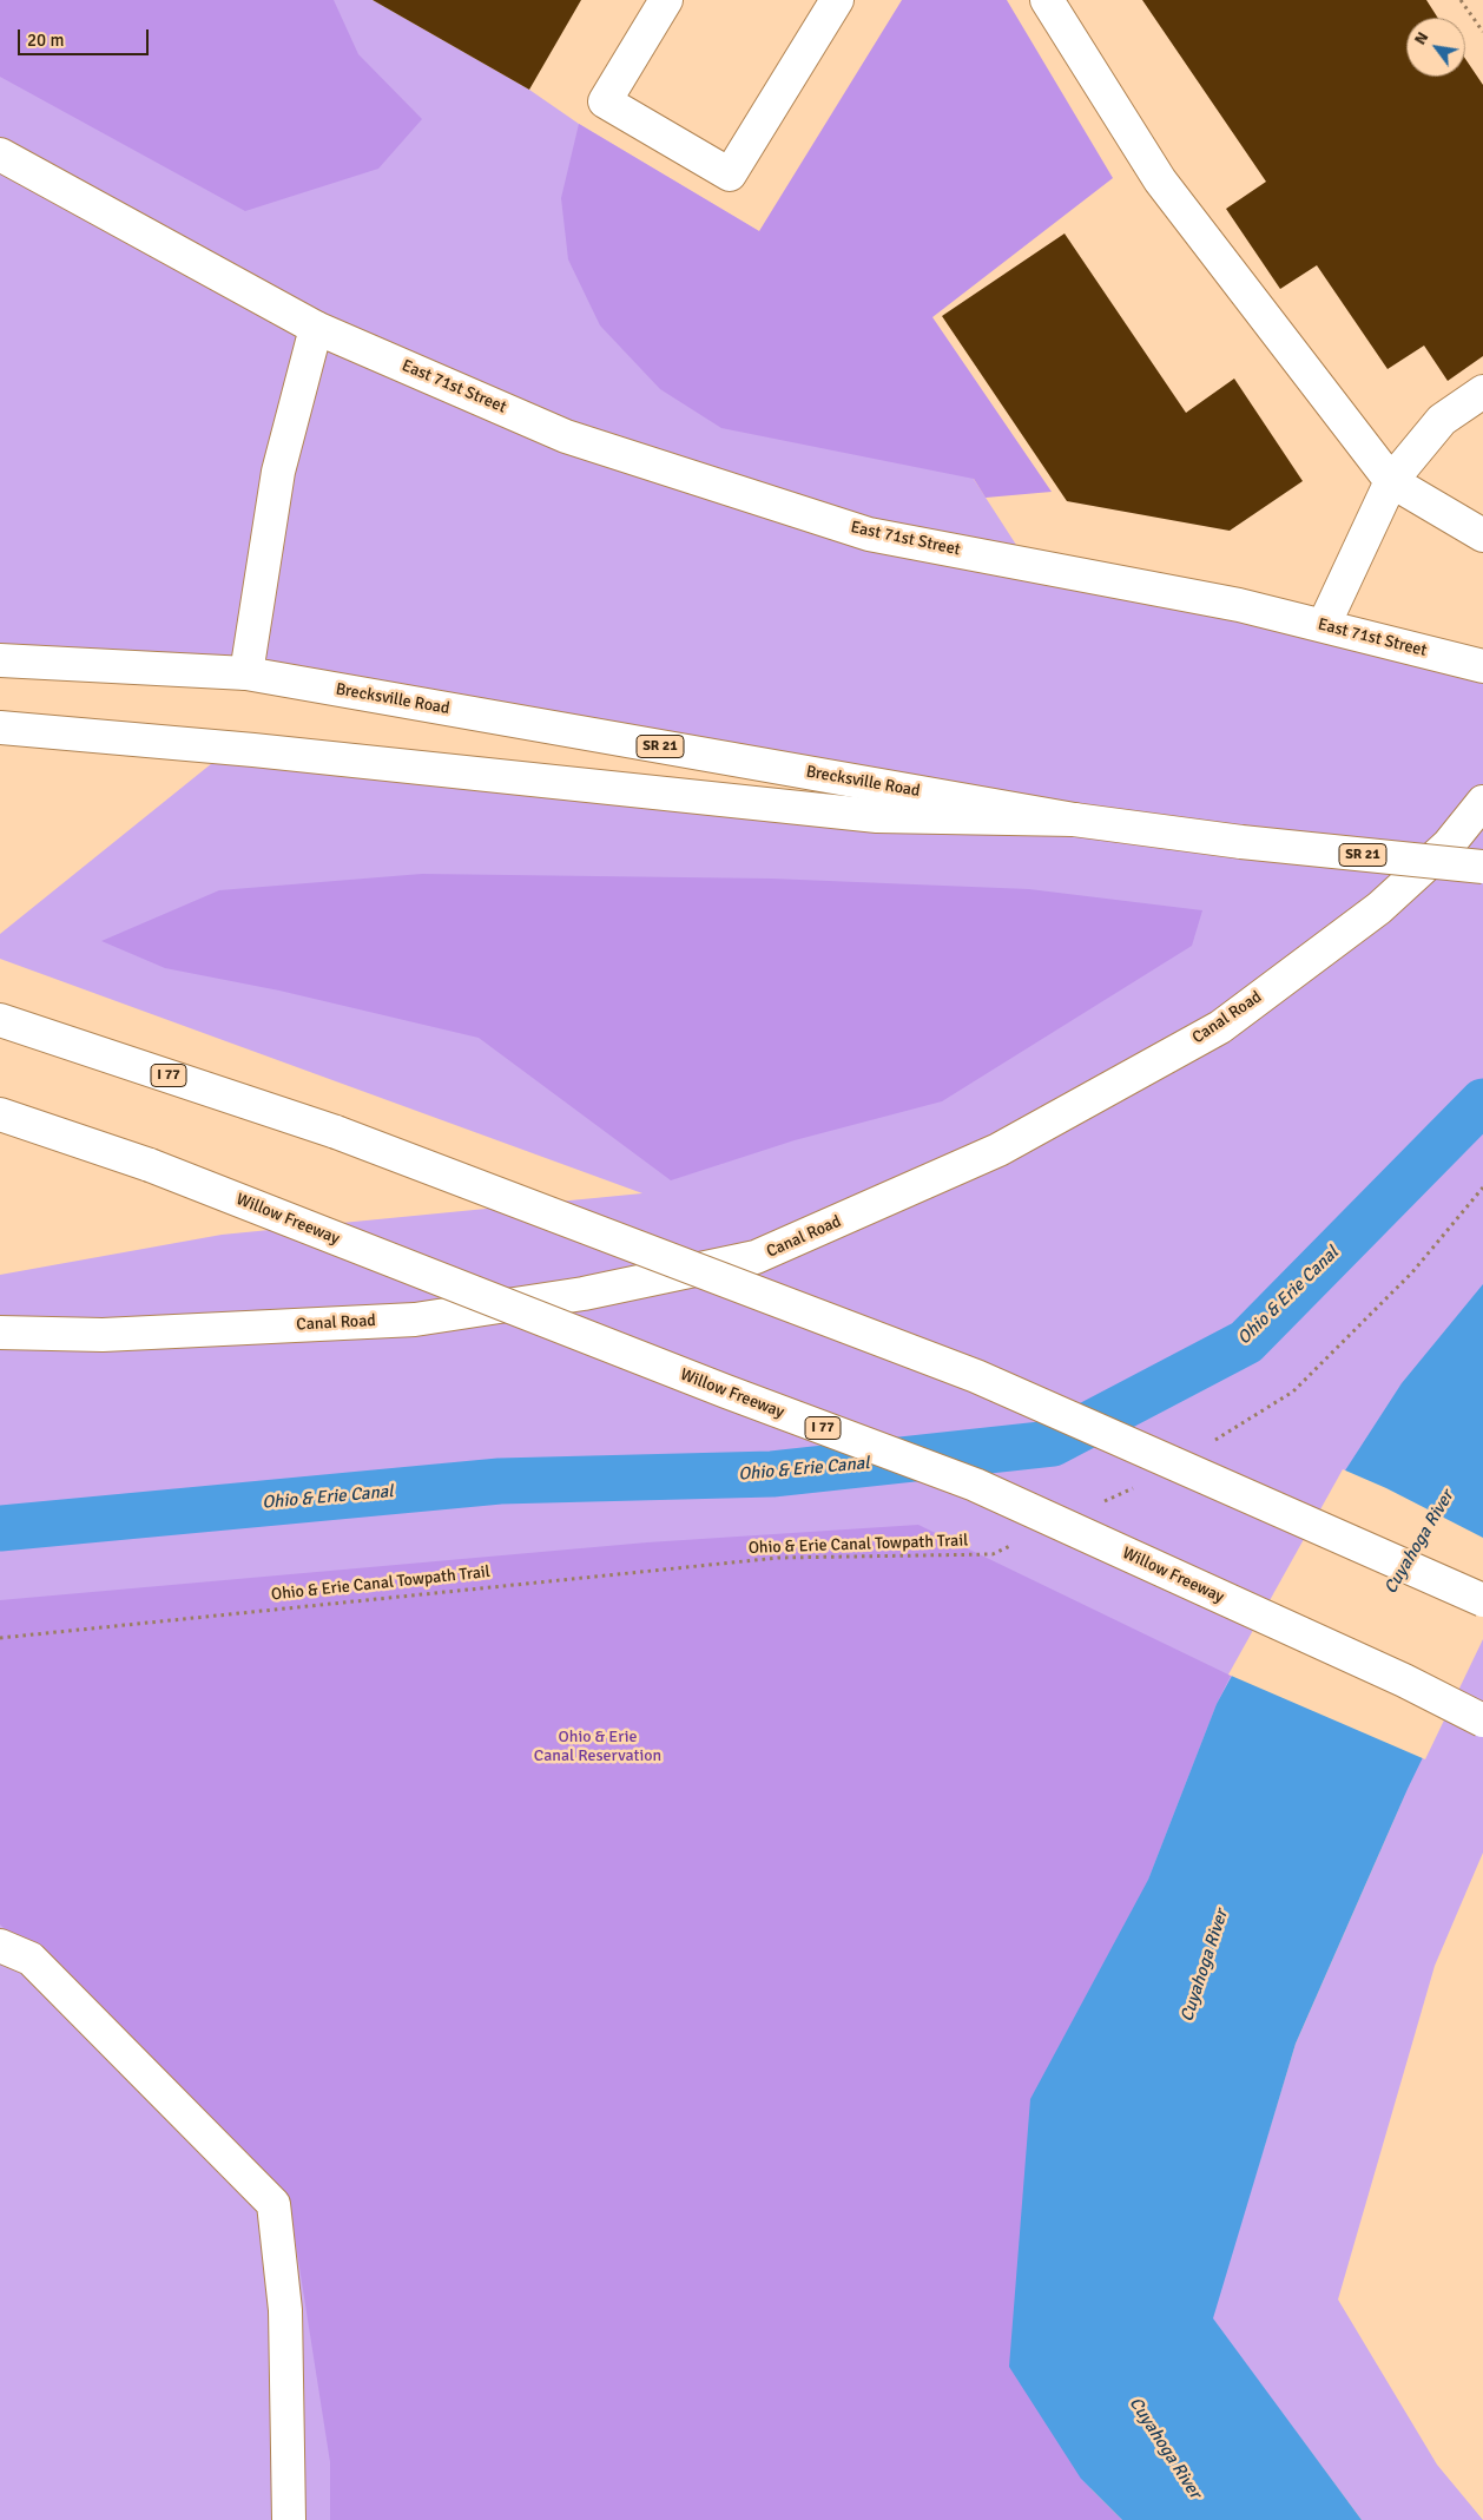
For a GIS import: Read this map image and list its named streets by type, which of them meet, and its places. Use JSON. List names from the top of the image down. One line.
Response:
{"streets":{"main road":["East 71st Street","Brecksville Road","SR 21","Canal Road","I 77","Willow Freeway"],"path":["Ohio & Erie Canal Towpath Trail"]},"water":["Ohio & Erie Canal","Cuyahoga River"],"parks":["Ohio & Erie Canal Reservation"],"scale_bar":"20 m","north":"top left"}
